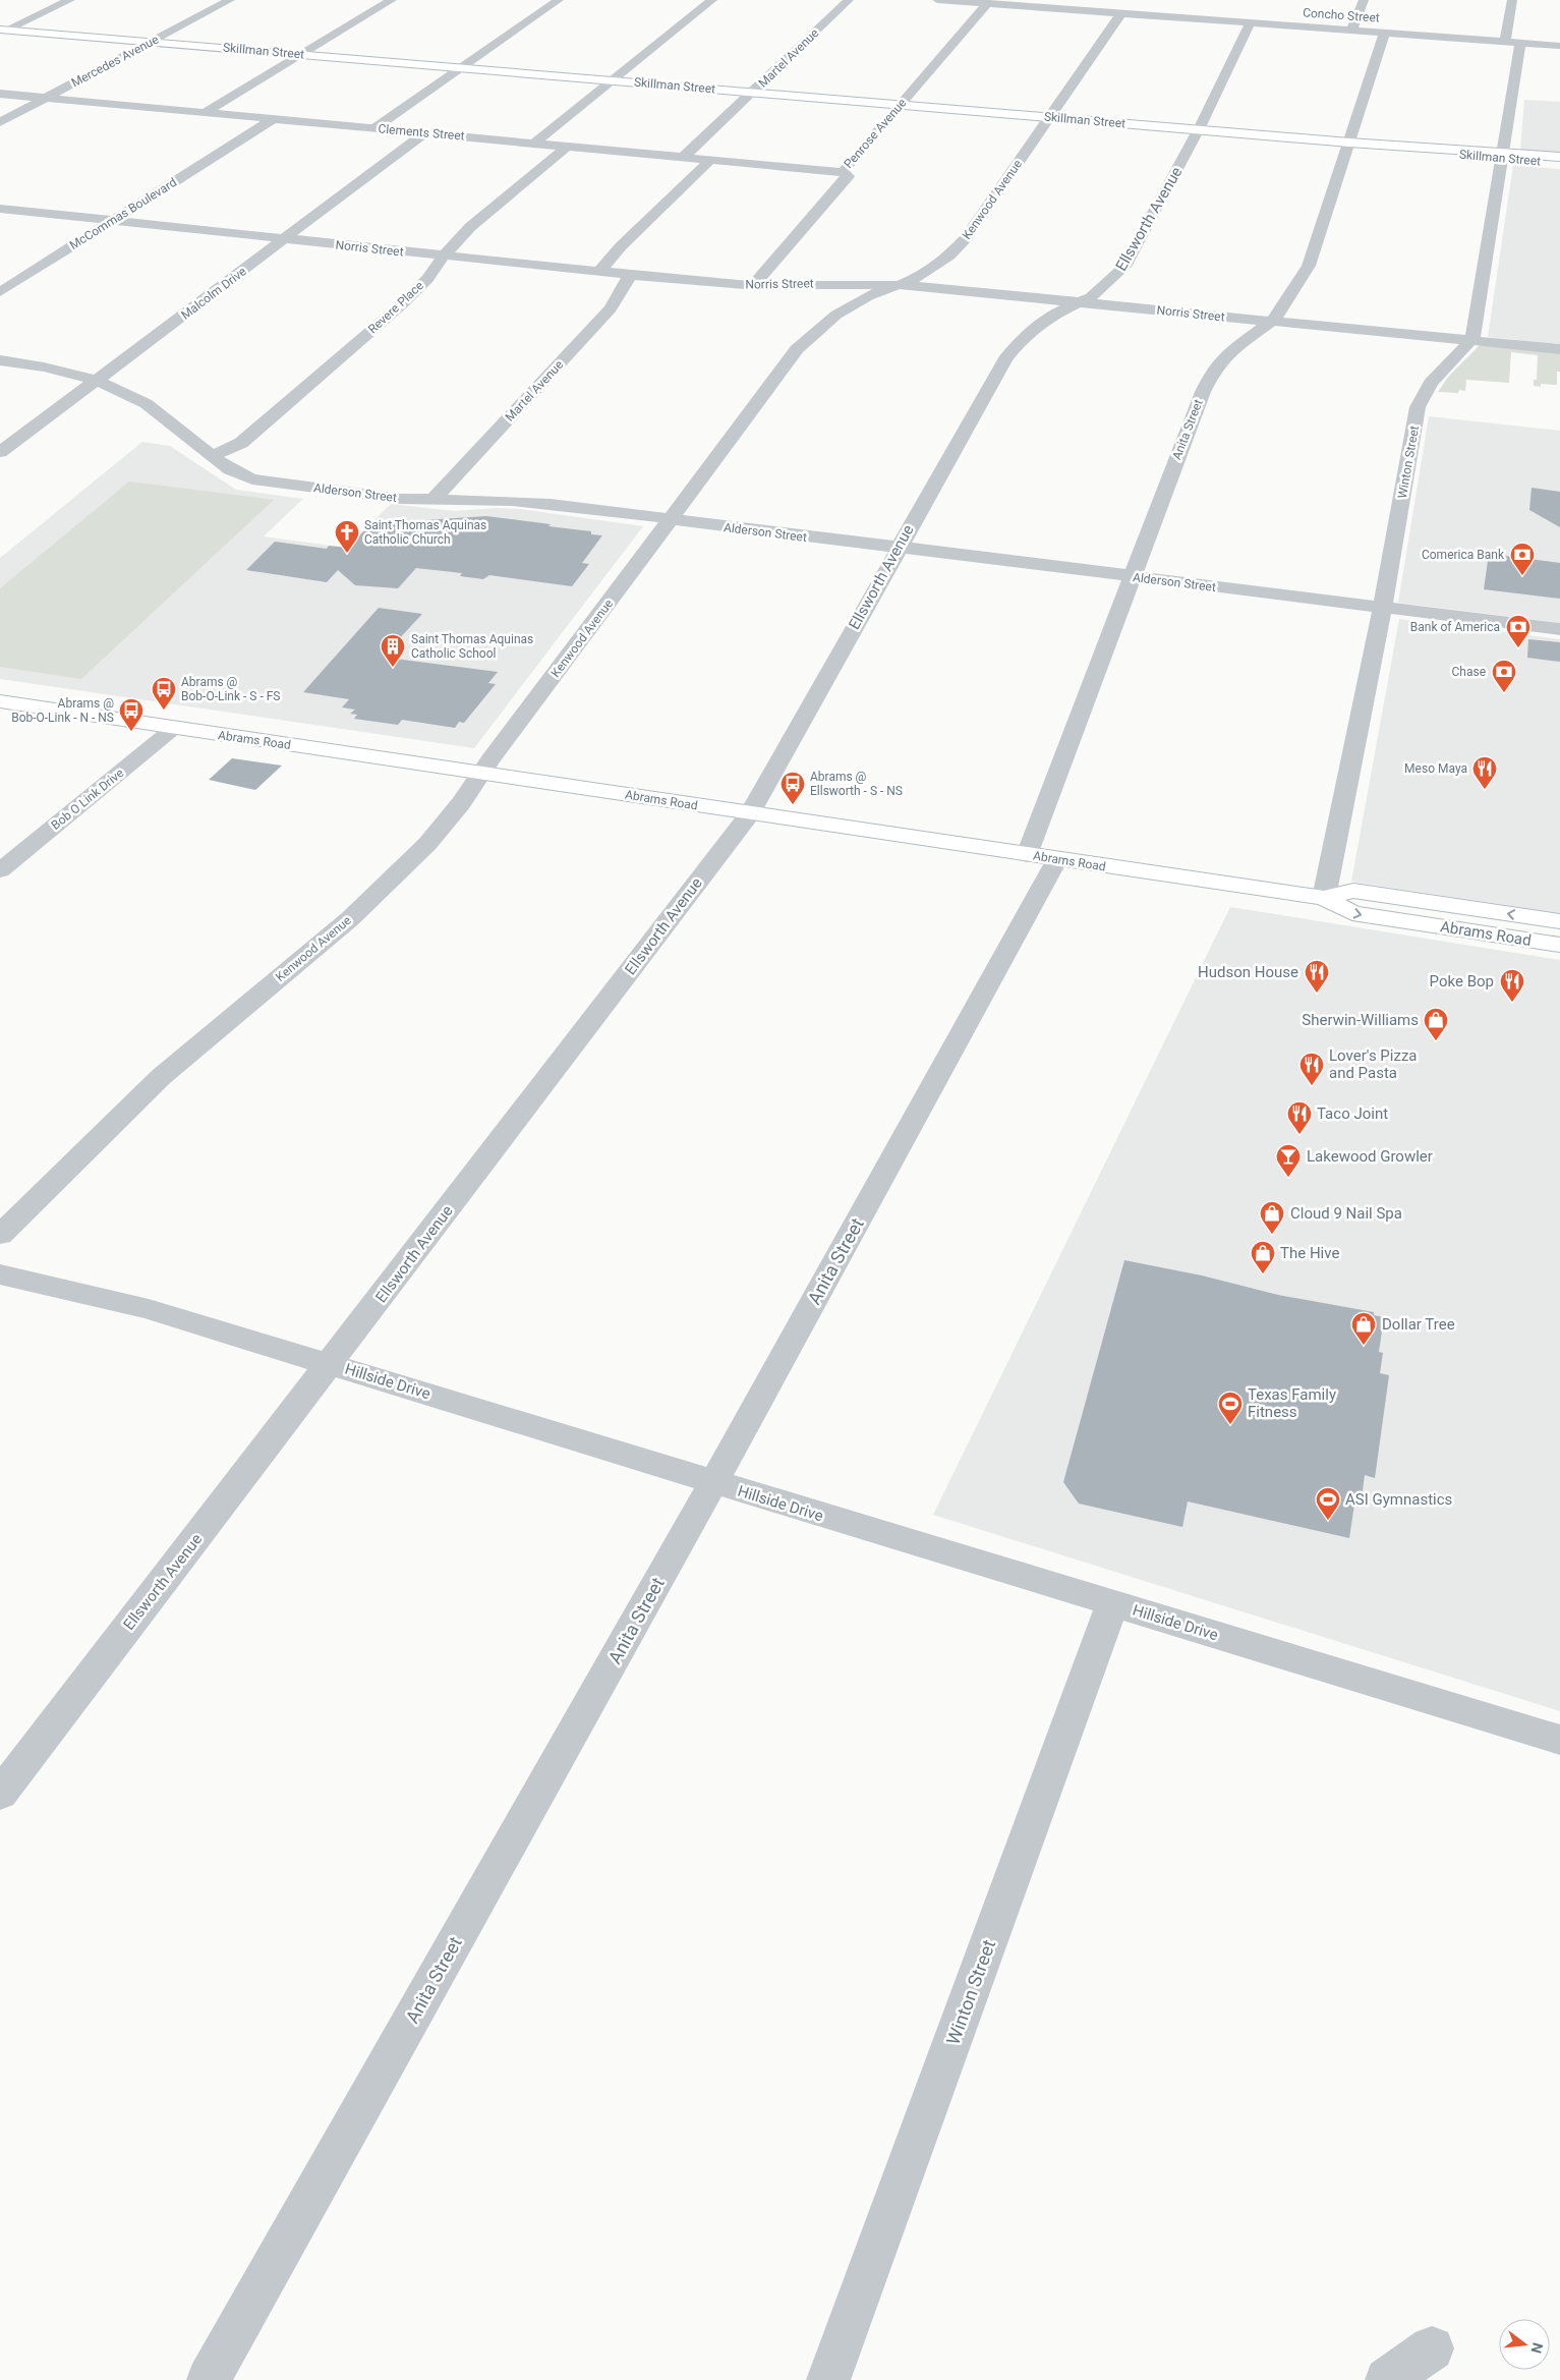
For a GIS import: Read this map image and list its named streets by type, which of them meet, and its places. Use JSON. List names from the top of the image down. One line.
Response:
{"streets":{"main road":["Skillman Street","Abrams Road"],"street":["Concho Street","Martel Avenue","Mercedes Avenue","Clements Street","Penrose Avenue","Kenwood Avenue","McCommas Boulevard","Ellsworth Avenue","Norris Street","Malcolm Drive","Revere Place","Anita Street","Winton Street","Alderson Street","Bob O Link Drive","Hillside Drive"]},"crossings":[["Concho Street","Penrose Avenue"],["Concho Street","Kenwood Avenue"],["Concho Street","Ellsworth Avenue"],["Concho Street","Anita Street"],["Skillman Street","Martel Avenue"],["Skillman Street","Mercedes Avenue"],["Skillman Street","Penrose Avenue"],["Skillman Street","Kenwood Avenue"],["Skillman Street","McCommas Boulevard"],["Skillman Street","Ellsworth Avenue"],["Skillman Street","Anita Street"],["Martel Avenue","Clements Street"],["Martel Avenue","Norris Street"],["Martel Avenue","Alderson Street"],["Mercedes Avenue","Clements Street"],["Clements Street","Penrose Avenue"],["Clements Street","McCommas Boulevard"],["Clements Street","Malcolm Drive"],["Clements Street","Revere Place"],["Penrose Avenue","Norris Street"],["Kenwood Avenue","Norris Street"],["Kenwood Avenue","Alderson Street"],["Kenwood Avenue","Abrams Road"],["McCommas Boulevard","Norris Street"],["Ellsworth Avenue","Norris Street"],["Ellsworth Avenue","Alderson Street"],["Ellsworth Avenue","Abrams Road"],["Ellsworth Avenue","Hillside Drive"],["Norris Street","Malcolm Drive"],["Norris Street","Revere Place"],["Norris Street","Anita Street"],["Norris Street","Winton Street"],["Malcolm Drive","Alderson Street"],["Revere Place","Alderson Street"],["Anita Street","Alderson Street"],["Anita Street","Abrams Road"],["Anita Street","Hillside Drive"],["Winton Street","Alderson Street"],["Winton Street","Abrams Road"],["Winton Street","Hillside Drive"],["Abrams Road","Bob O Link Drive"]],"places":{"church":["Saint Thomas Aquinas Catholic Church"],"bank":["Comerica Bank","Bank of America","Chase"],"building":["Saint Thomas Aquinas Catholic School"],"bus stop":["Abrams @ Bob-O-Link - S - FS","Abrams @ Bob-O-Link - N - NS","Abrams @ Ellsworth - S - NS"],"restaurant":["Meso Maya","Hudson House","Poke Bop","Lover's Pizza and Pasta","Taco Joint"],"shop":["Sherwin-Williams","Cloud 9 Nail Spa","The Hive","Dollar Tree"],"bar":["Lakewood Growler"],"sports":["Texas Family Fitness","ASI Gymnastics"]},"north":"right"}
